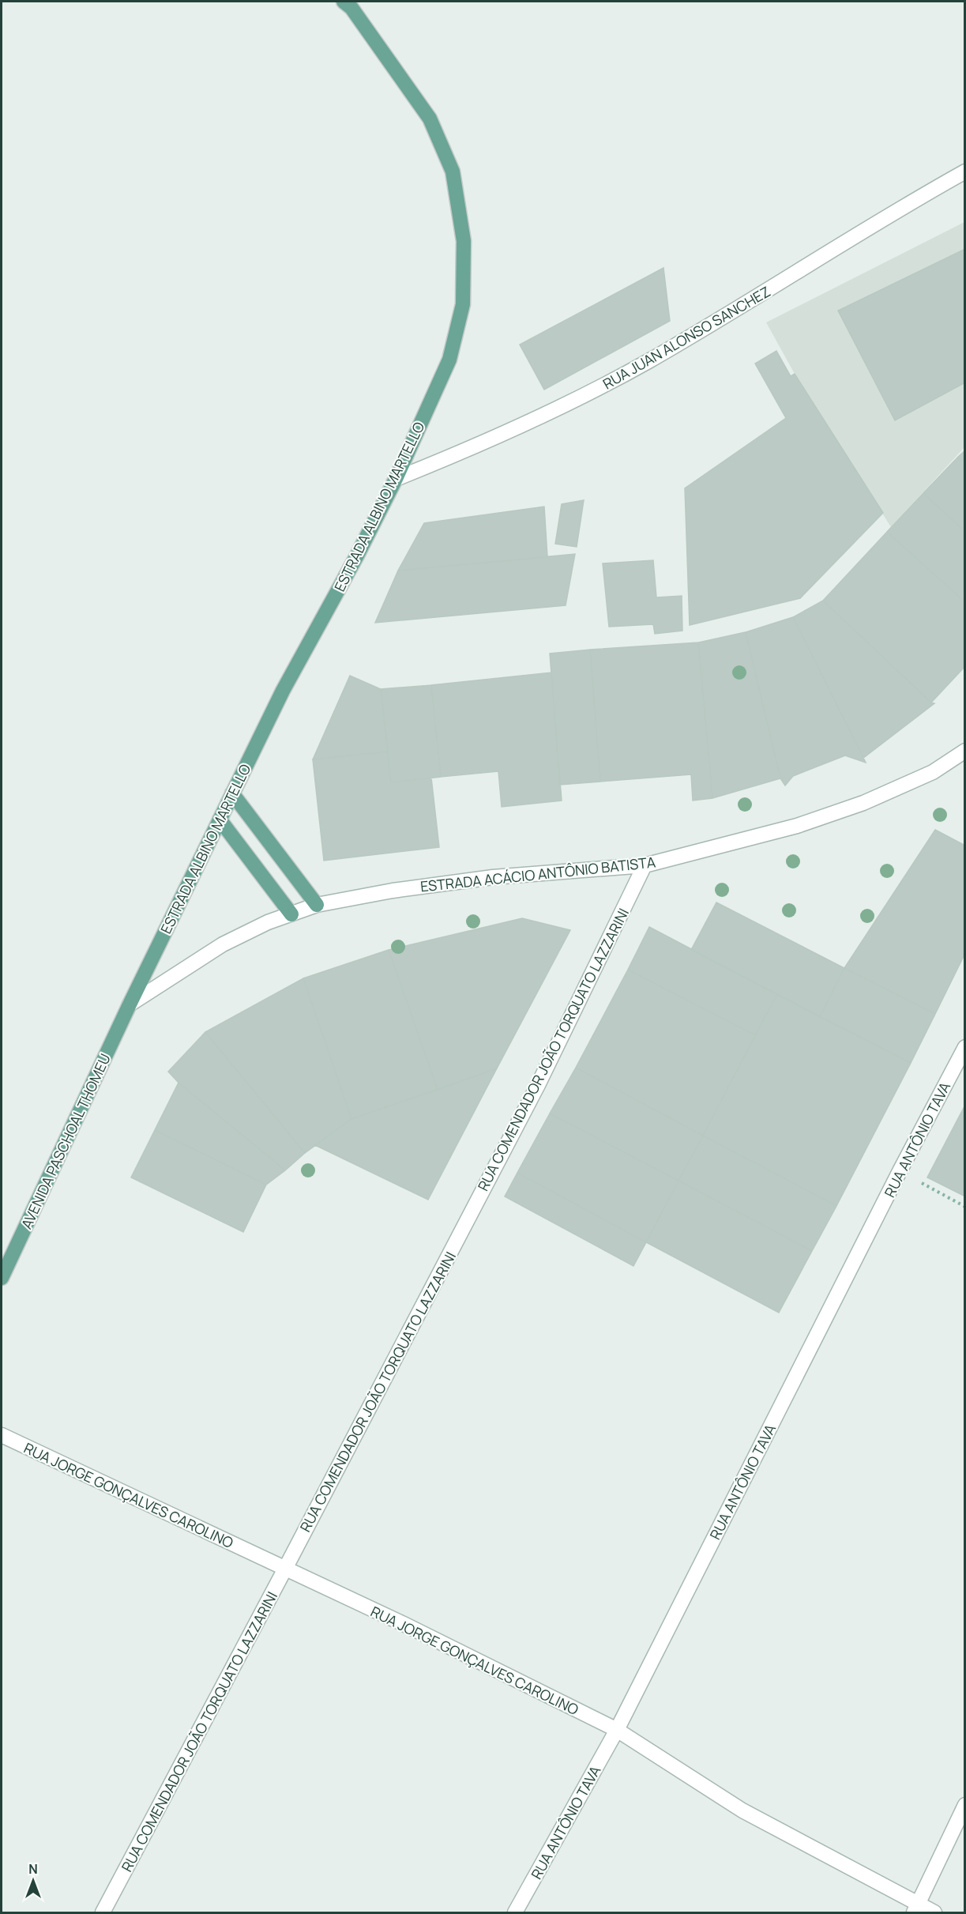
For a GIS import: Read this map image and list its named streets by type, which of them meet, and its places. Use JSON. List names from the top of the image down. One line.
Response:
{"streets":{"main road":["ESTRADA ALBINO MARTELLO","AVENIDA PASCHOAL THOMEU"],"street":["RUA JUAN ALONSO SANCHEZ","ESTRADA ACÁCIO ANTÔNIO BATISTA","RUA COMENDADOR JOÃO TORQUATO LAZZARINI","RUA ANTÔNIO TAVA","RUA JORGE GONÇALVES CAROLINO"]},"crossings":[["RUA JUAN ALONSO SANCHEZ","ESTRADA ALBINO MARTELLO"],["ESTRADA ALBINO MARTELLO","ESTRADA ACÁCIO ANTÔNIO BATISTA"],["ESTRADA ALBINO MARTELLO","AVENIDA PASCHOAL THOMEU"],["ESTRADA ACÁCIO ANTÔNIO BATISTA","RUA COMENDADOR JOÃO TORQUATO LAZZARINI"],["ESTRADA ACÁCIO ANTÔNIO BATISTA","AVENIDA PASCHOAL THOMEU"],["RUA COMENDADOR JOÃO TORQUATO LAZZARINI","RUA JORGE GONÇALVES CAROLINO"],["RUA ANTÔNIO TAVA","RUA JORGE GONÇALVES CAROLINO"]],"north":"top"}
